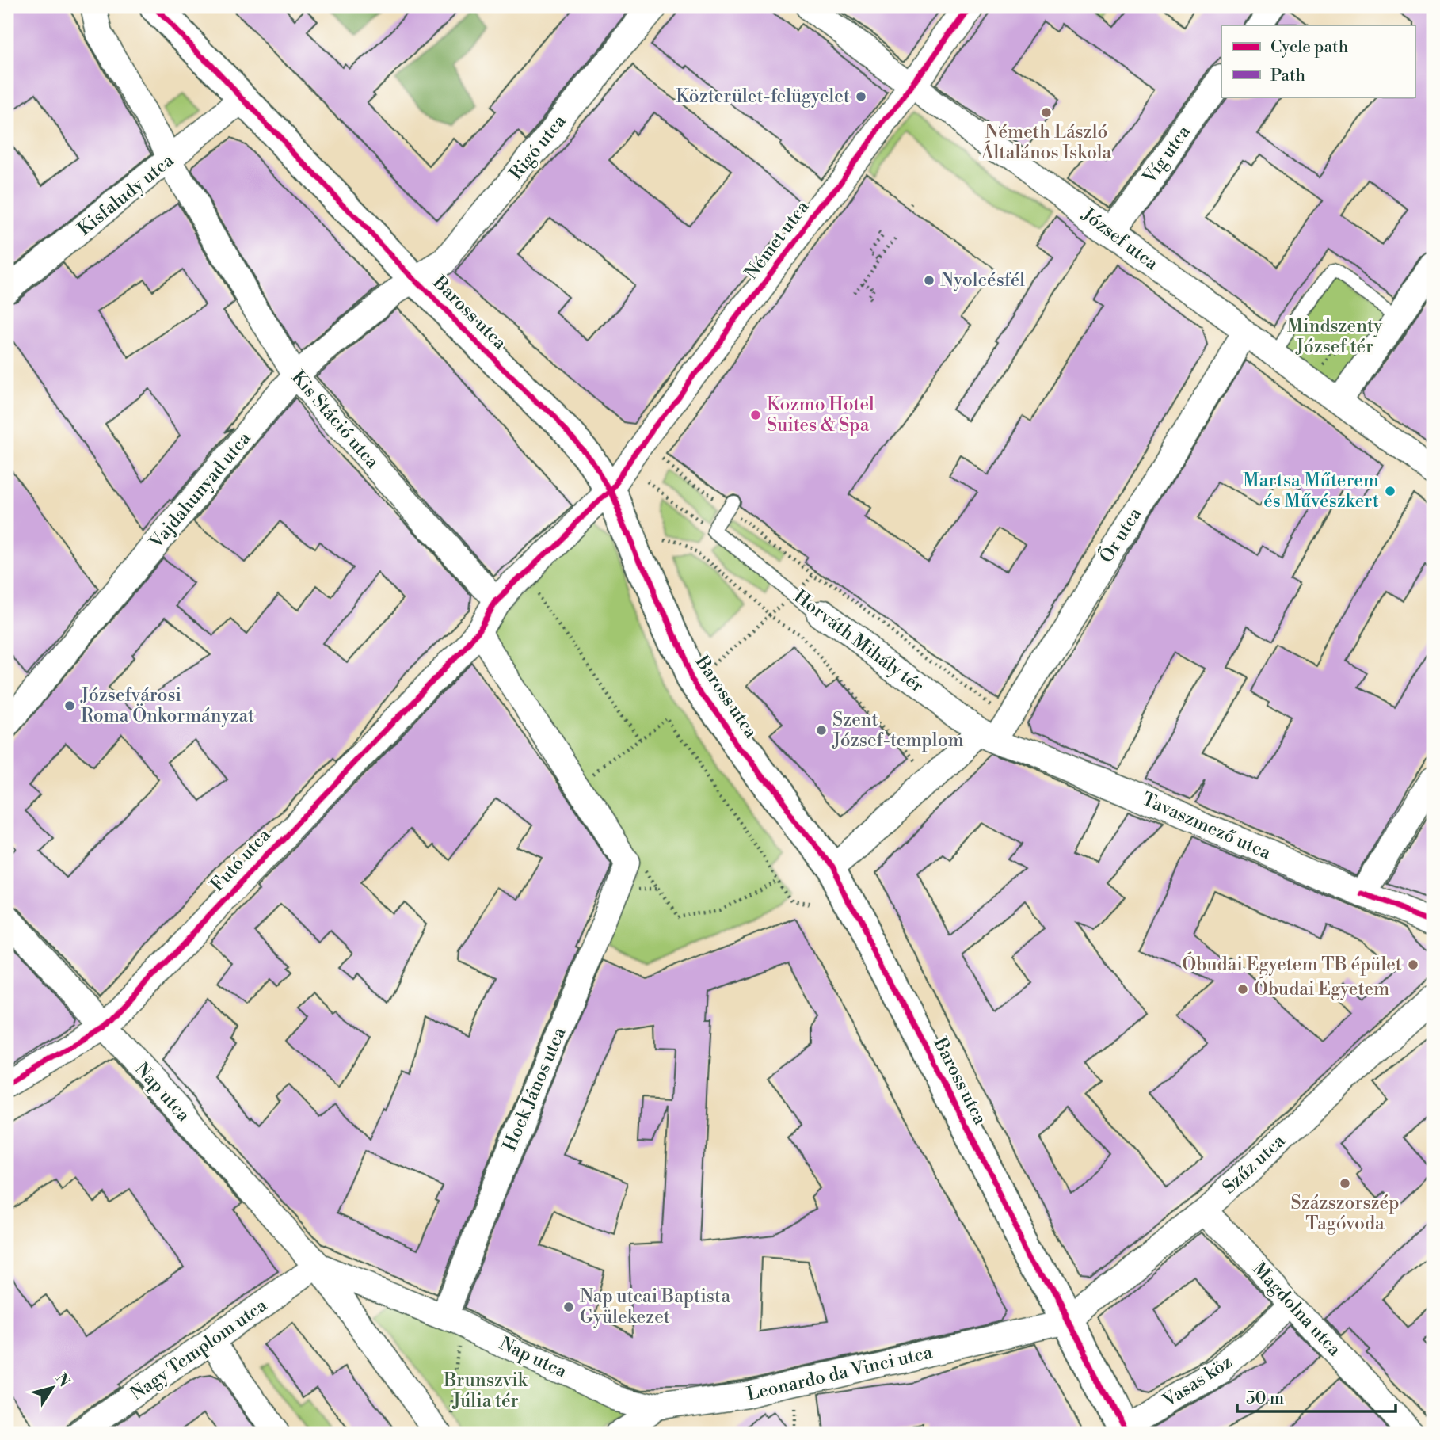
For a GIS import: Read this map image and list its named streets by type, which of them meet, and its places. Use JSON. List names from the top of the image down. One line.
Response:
{"streets":{"street":["Rigó utca","Víg utca","Kisfaludy utca","József utca","Német utca","Baross utca","Kis Stáció utca","Vajdahunyad utca","Őr utca","Horváth Mihály tér","Tavaszmező utca","Futó utca","Hock János utca","Nap utca","Szűz utca","Magdolna utca","Nagy Templom utca","Leonardo da Vinci utca","Vasas köz"]},"crossings":[["Rigó utca","Baross utca"],["Rigó utca","Vajdahunyad utca"],["Víg utca","József utca"],["Kisfaludy utca","Baross utca"],["Kisfaludy utca","Kis Stáció utca"],["József utca","Német utca"],["József utca","Őr utca"],["Német utca","Baross utca"],["Baross utca","Vajdahunyad utca"],["Baross utca","Szűz utca"],["Baross utca","Leonardo da Vinci utca"],["Baross utca","Vasas köz"],["Kis Stáció utca","Vajdahunyad utca"],["Őr utca","Horváth Mihály tér"],["Őr utca","Tavaszmező utca"],["Horváth Mihály tér","Tavaszmező utca"],["Futó utca","Nap utca"],["Hock János utca","Nap utca"],["Nap utca","Nagy Templom utca"],["Nap utca","Leonardo da Vinci utca"],["Szűz utca","Magdolna utca"],["Szűz utca","Leonardo da Vinci utca"],["Magdolna utca","Vasas köz"]],"parks":["Mindszenty József tér","Brunszvik Júlia tér"],"places":["Közterület-felügyelet","Németh László Általános Iskola","Nyolcésfél","Kozmo Hotel Suites & Spa","Martsa Műterem és Művészkert","Józsefvárosi Roma Önkormányzat","Szent József-templom","Óbudai Egyetem TB épület","Óbudai Egyetem","Százszorszép Tagóvoda","Nap utcai Baptista Gyülekezet"],"legend":["Cycle path","Path"],"scale_bar":"50 m","north":"top right"}
